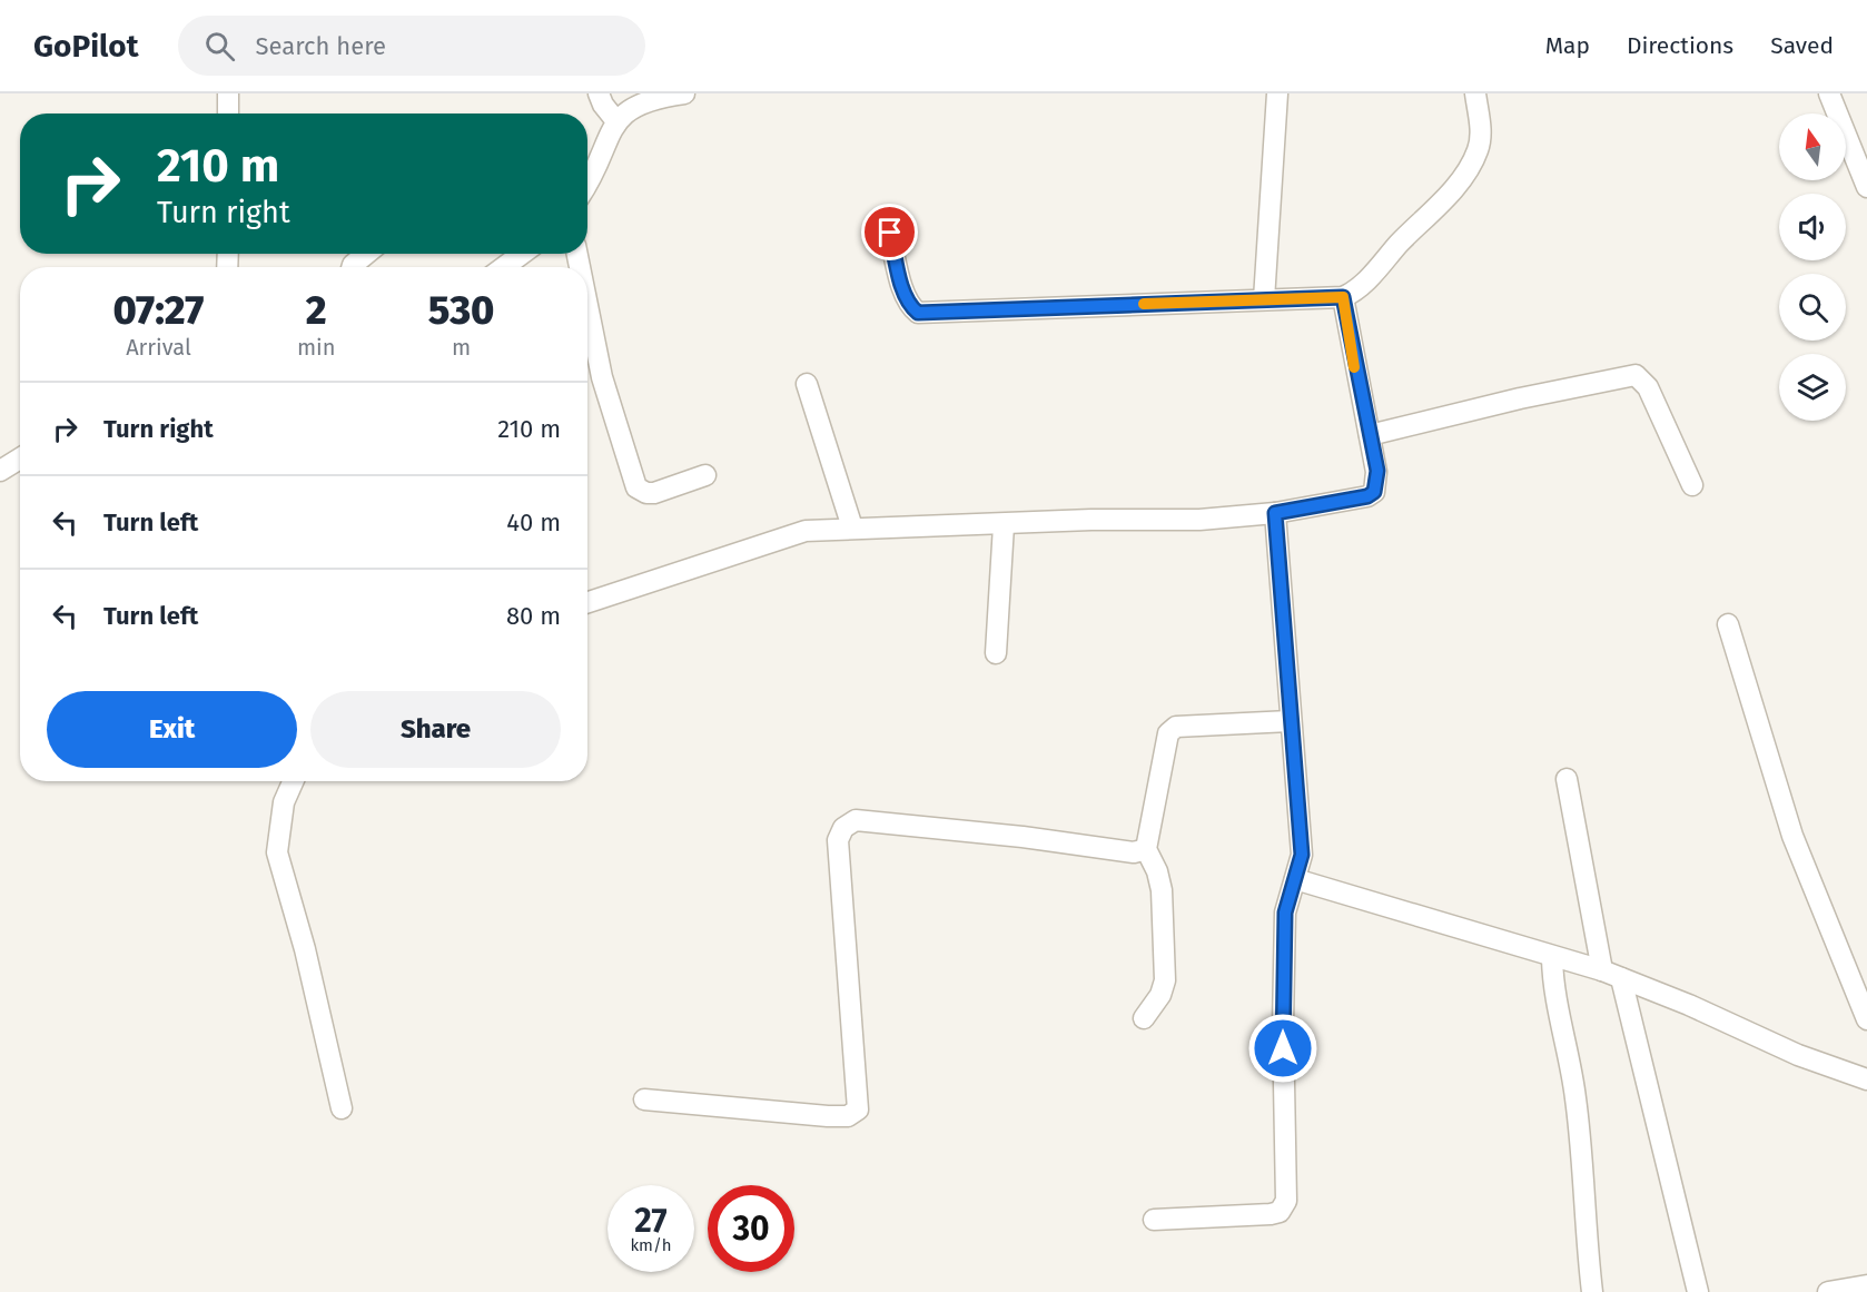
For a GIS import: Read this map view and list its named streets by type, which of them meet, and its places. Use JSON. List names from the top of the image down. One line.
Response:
{"north":"top","page":{"header":"GoPilot","search":"Search here","nav":["Map","Directions","Saved"],"turn":["210 m","Turn right"],"eta":["07:27","Arrival","2","min","530","m"],"list":[{"name":"Turn right","value":"210 m"},{"name":"Turn left","value":"40 m"},{"name":"Turn left","value":"80 m"}],"buttons":["Exit","Share"],"speed":"27 km/h","limit":"30"}}
